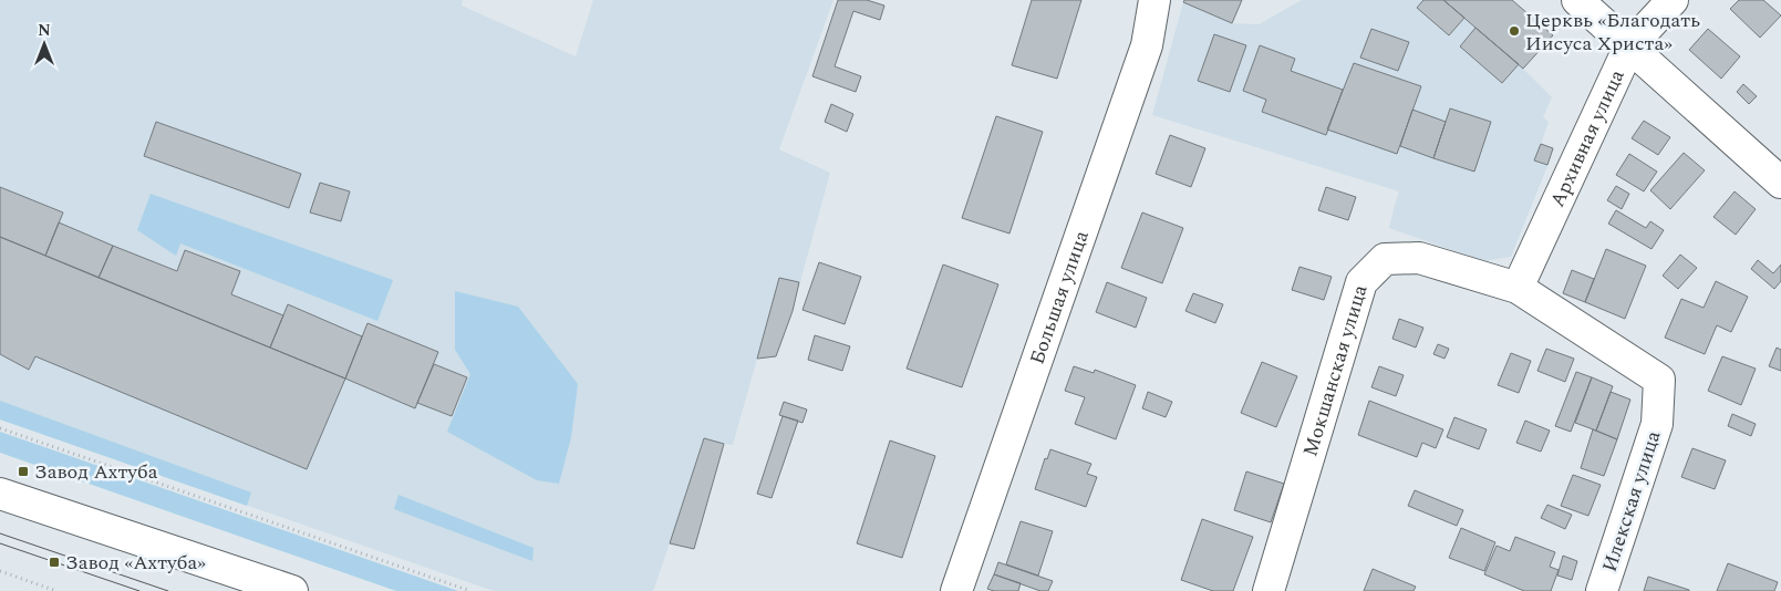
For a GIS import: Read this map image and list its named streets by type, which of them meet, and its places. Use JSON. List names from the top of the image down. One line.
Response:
{"streets":{"street":["Архивная улица","Большая улица","Мокшанская улица","Илекская улица"]},"crossings":[["Архивная улица","Мокшанская улица"],["Архивная улица","Илекская улица"],["Мокшанская улица","Илекская улица"]],"places":{"other":["Церквь «Благодать Иисуса Христа»"],"transit":["Завод Ахтуба","Завод «Ахтуба»"]},"north":"top"}
